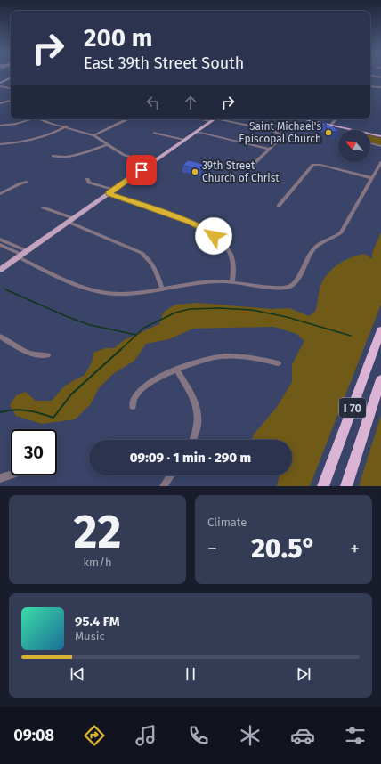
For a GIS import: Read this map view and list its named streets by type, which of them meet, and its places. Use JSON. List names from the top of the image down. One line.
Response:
{"streets":{"highway":["I 70"]},"places":["Saint Michael's Episcopal Church","39th Street Church of Christ"],"north":"top left","page":{"turn":["200 m","East 39th Street South"],"limit":"30","trip":"09:09 · 1 min · 290 m","tile":[["22","km/h"],"Climate"],"heat":["−","20.5°","+"],"song":["95.4 FM","Music"],"tabs":"09:08"}}
